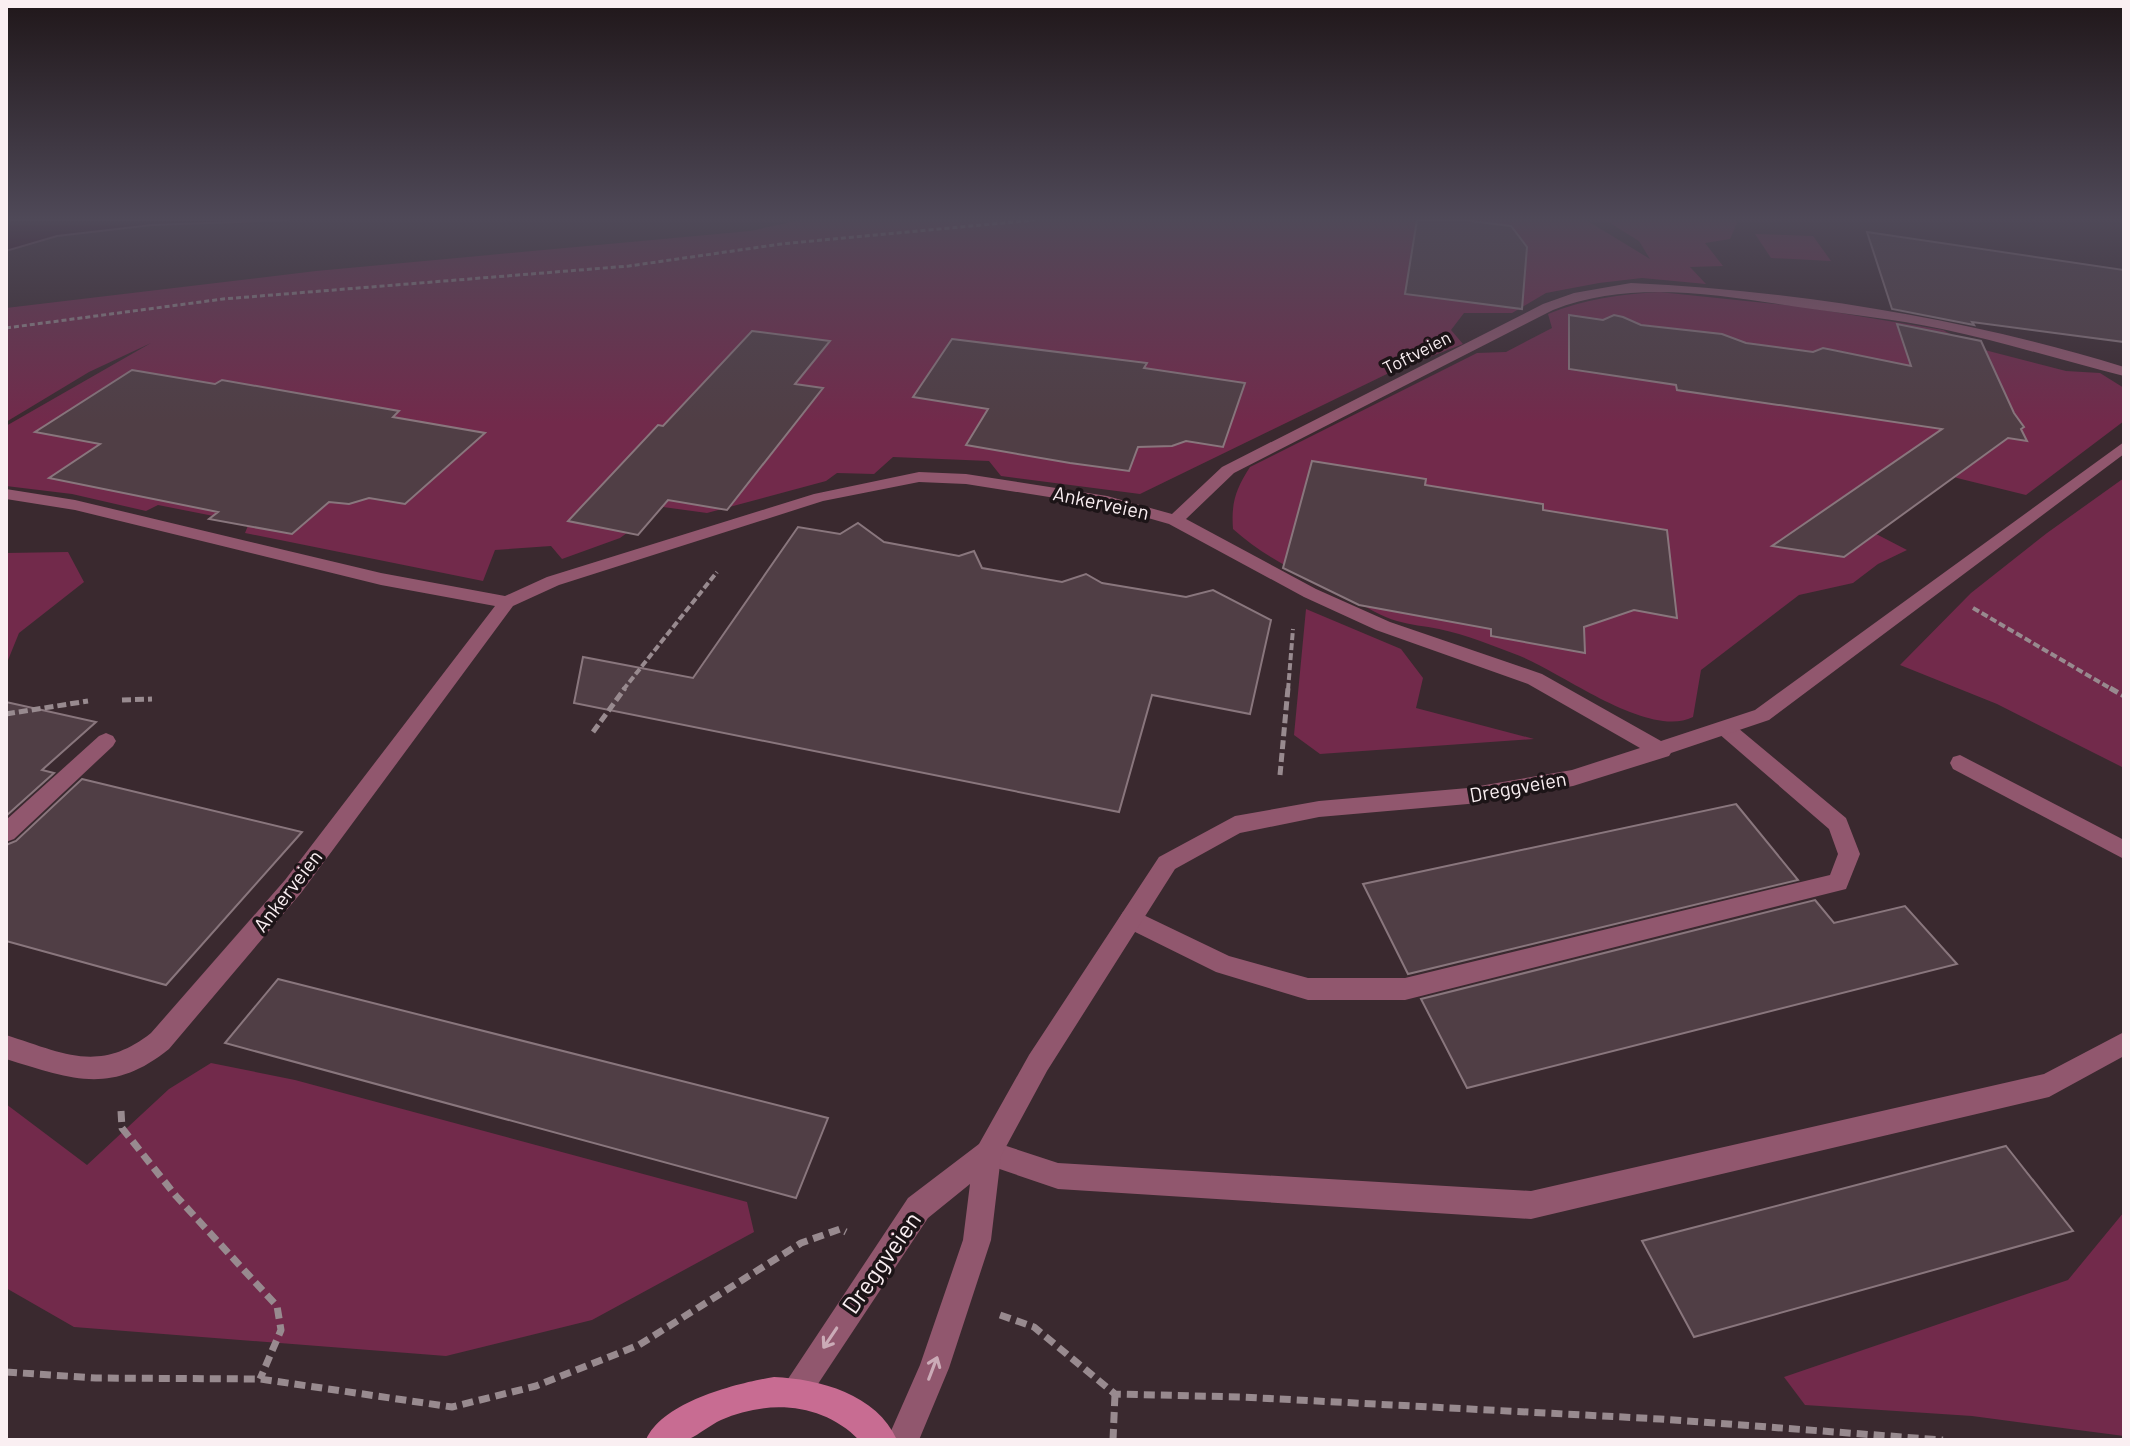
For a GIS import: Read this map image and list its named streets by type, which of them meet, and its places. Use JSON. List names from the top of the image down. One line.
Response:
{"streets":{"street":["Toftveien","Ankerveien","Dreggveien"]},"crossings":[["Toftveien","Ankerveien"],["Ankerveien","Dreggveien"]]}
